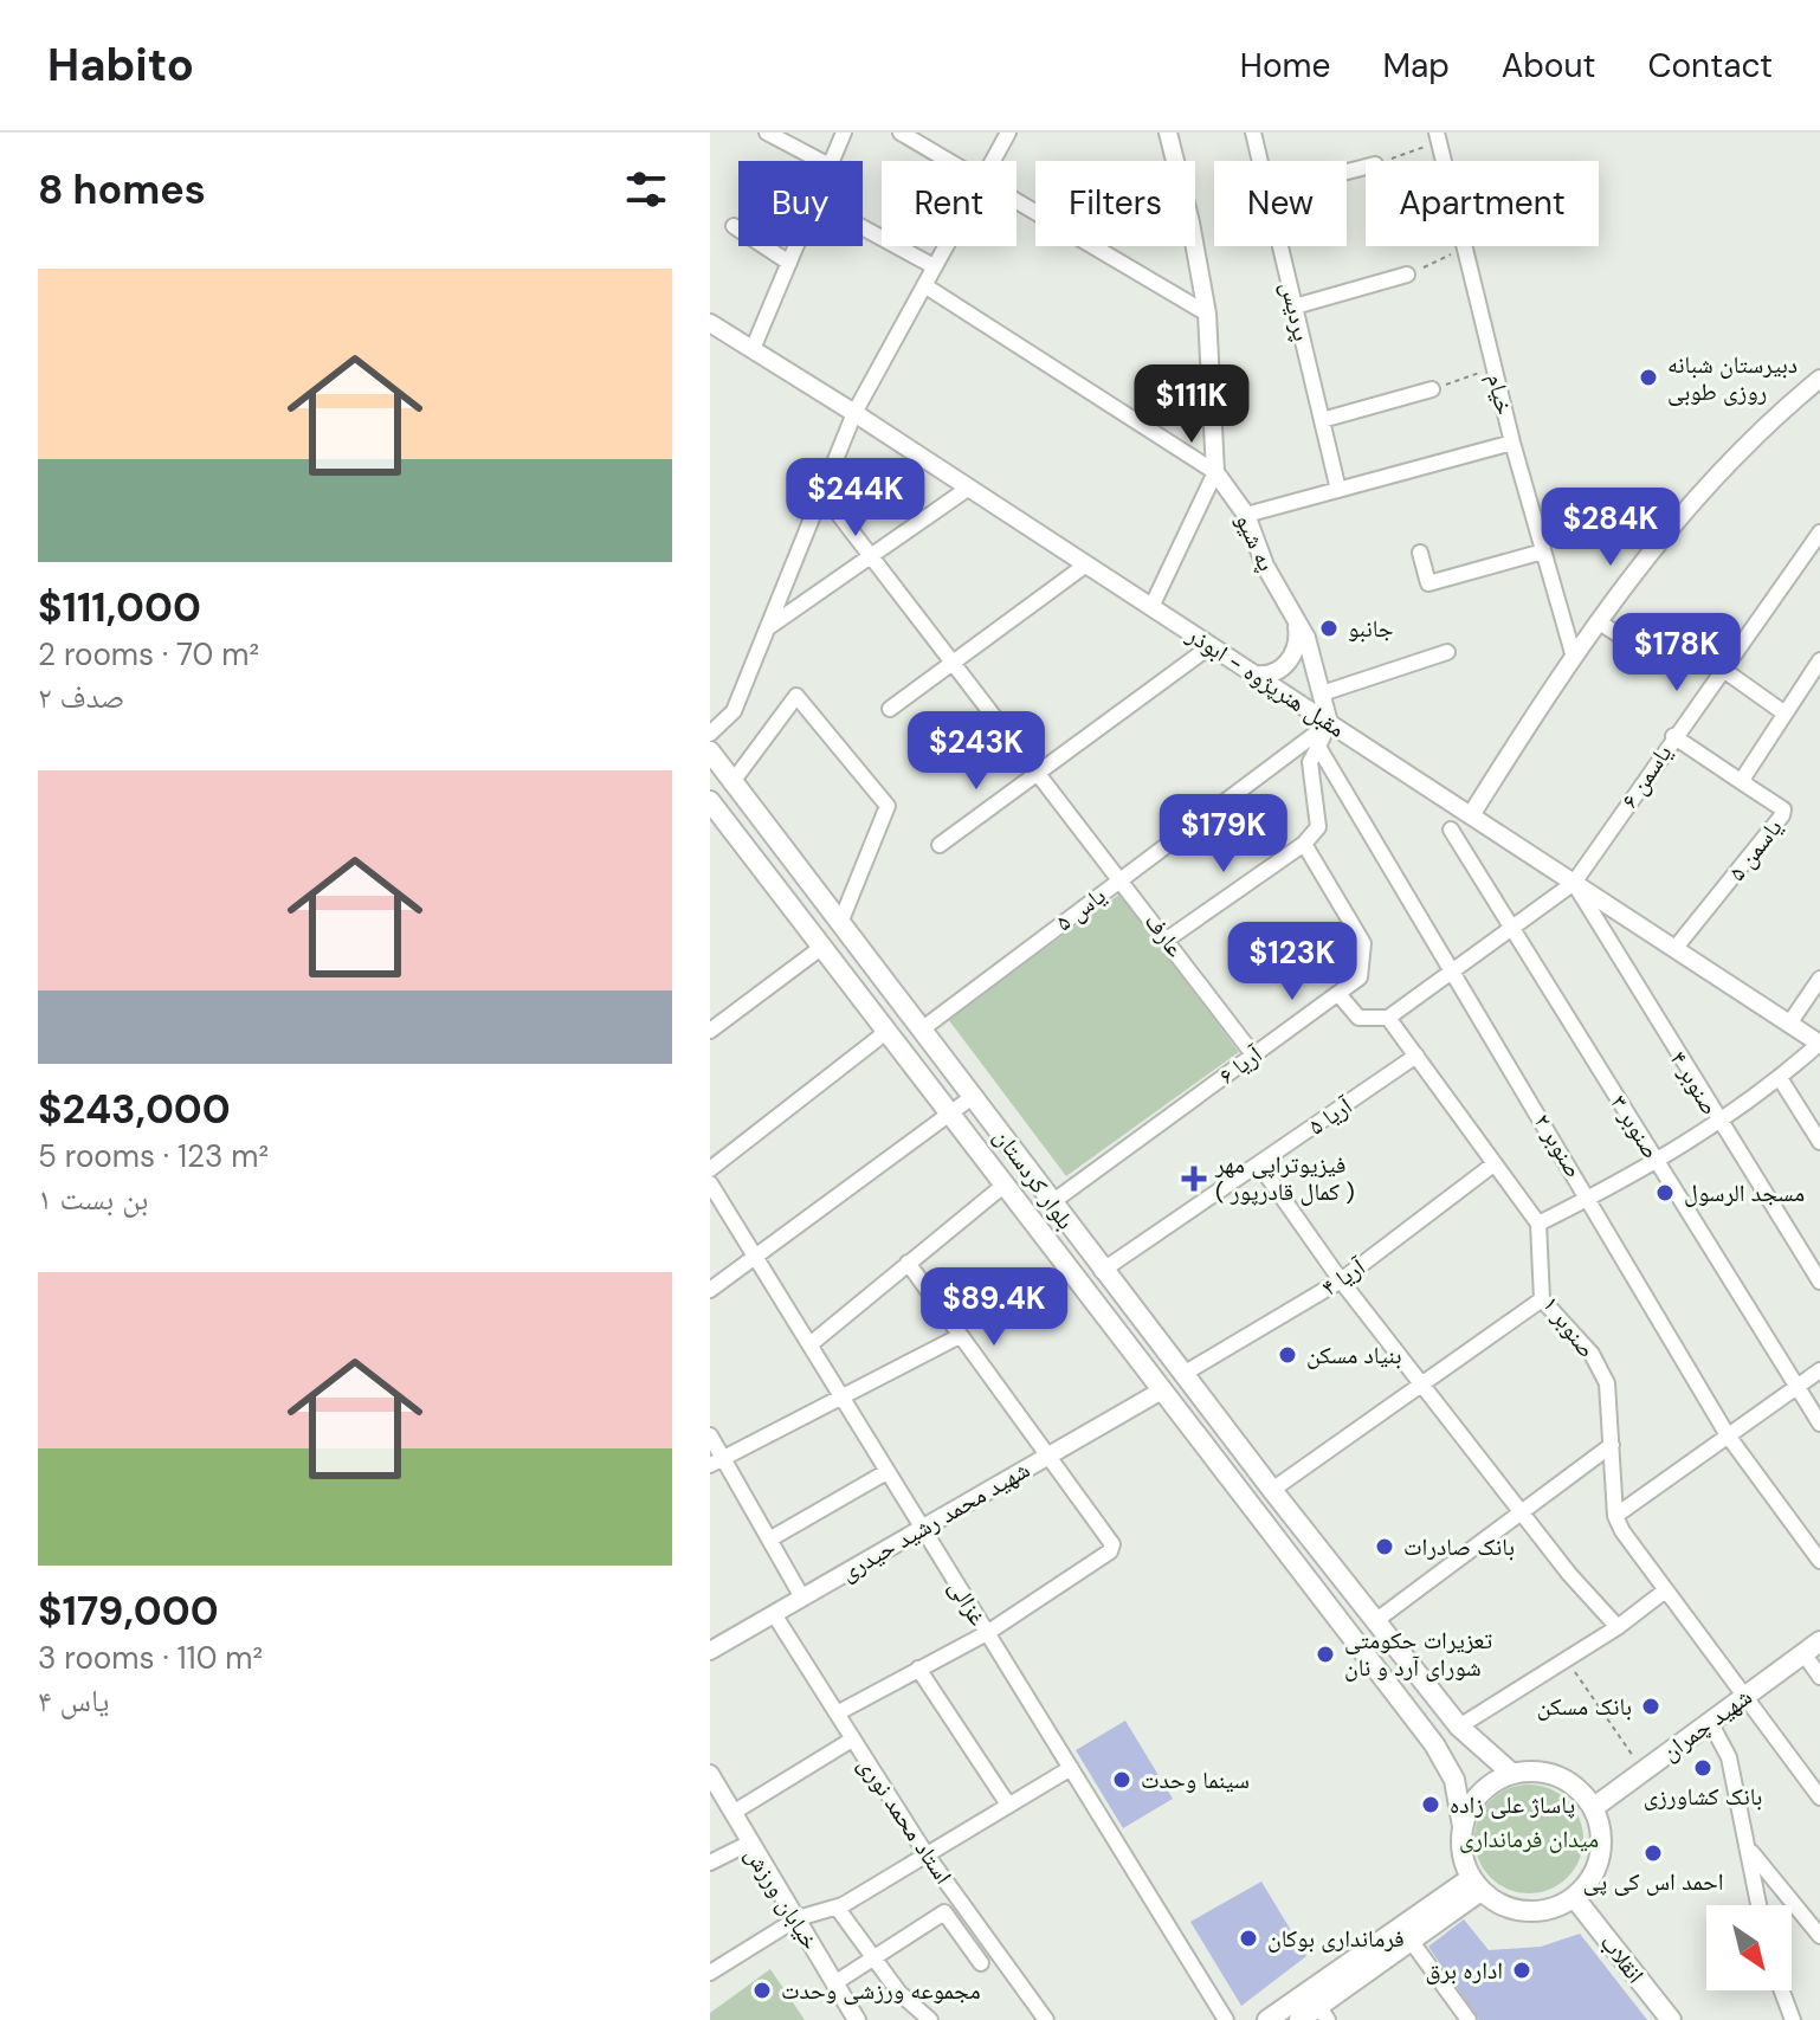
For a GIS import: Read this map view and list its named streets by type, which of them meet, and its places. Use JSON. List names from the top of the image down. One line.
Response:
{"streets":{"main road":["بلوار کردستان","شهید چمران","انقلاب"],"street":["پردیس","خیام","په شیو","مقبل هنرپژوه - ابوذر","یاسمن ۶","یاسمن ۵","یاس ۵","عارف","آریا ۶","صنوبر ۴","آریا ۵","صنوبر ۳","صنوبر ۲","آریا ۴","صنوبر ۱","شهید محمد رشید حیدری","غزالی","استاد محمد نوری","خیابان ورزش"]},"crossings":[["په شیو","مقبل هنرپژوه - ابوذر"],["په شیو","یاس ۵"],["مقبل هنرپژوه - ابوذر","یاسمن ۶"],["مقبل هنرپژوه - ابوذر","یاسمن ۵"],["مقبل هنرپژوه - ابوذر","یاس ۵"],["مقبل هنرپژوه - ابوذر","صنوبر ۴"],["یاسمن ۶","صنوبر ۴"],["یاسمن ۶","صنوبر ۳"],["یاسمن ۶","صنوبر ۲"],["یاس ۵","عارف"],["یاس ۵","بلوار کردستان"],["عارف","آریا ۶"],["آریا ۶","بلوار کردستان"],["آریا ۵","بلوار کردستان"],["بلوار کردستان","آریا ۴"],["بلوار کردستان","شهید محمد رشید حیدری"],["بلوار کردستان","شهید چمران"],["بلوار کردستان","انقلاب"],["صنوبر ۱","شهید چمران"],["شهید محمد رشید حیدری","غزالی"],["شهید محمد رشید حیدری","استاد محمد نوری"],["شهید چمران","انقلاب"]],"parks":["میدان فرمانداری"],"places":{"other":["دبیرستان شبانه روزی طوبی","جانبو","مسجد الرسول","بنیاد مسکن","بانک صادرات","تعزیرات حکومتی شورای آرد و نان","بانک مسکن","بانک کشاورزی","سینما وحدت","پاساژ علی زاده","احمد اس کی پی","فرمانداری بوکان","اداره برق","مجموعه ورزشی وحدت"],"health":["فیزیوتراپی مهر ( کمال قادرپور )"]},"north":"bottom right","page":{"header":"Habito","nav":["Home","Map","About","Contact"],"heading":"8 homes","chip":["Buy","Rent","Filters","New","Apartment"],"list":[{"name":"$111,000","note":"2 rooms · 70 m² · صدف ۲"},{"name":"$243,000","note":"5 rooms · 123 m² · بن بست ۱"},{"name":"$179,000","note":"3 rooms · 110 m² · یاس ۴"}],"price":["$111K","$244K","$284K","$178K","$243K","$179K","$123K","$89.4K"]}}
